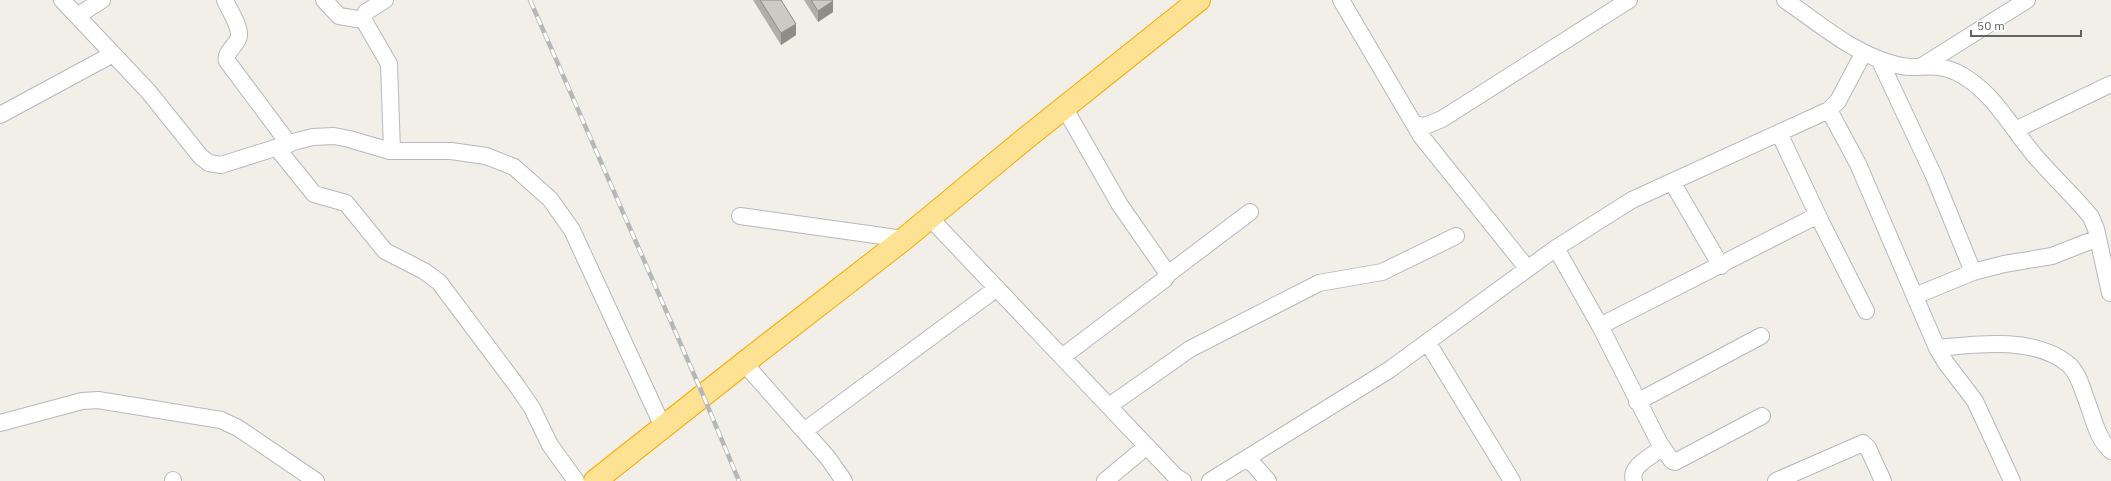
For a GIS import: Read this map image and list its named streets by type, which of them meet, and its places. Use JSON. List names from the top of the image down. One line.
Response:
{"scale_bar":"50 m"}
